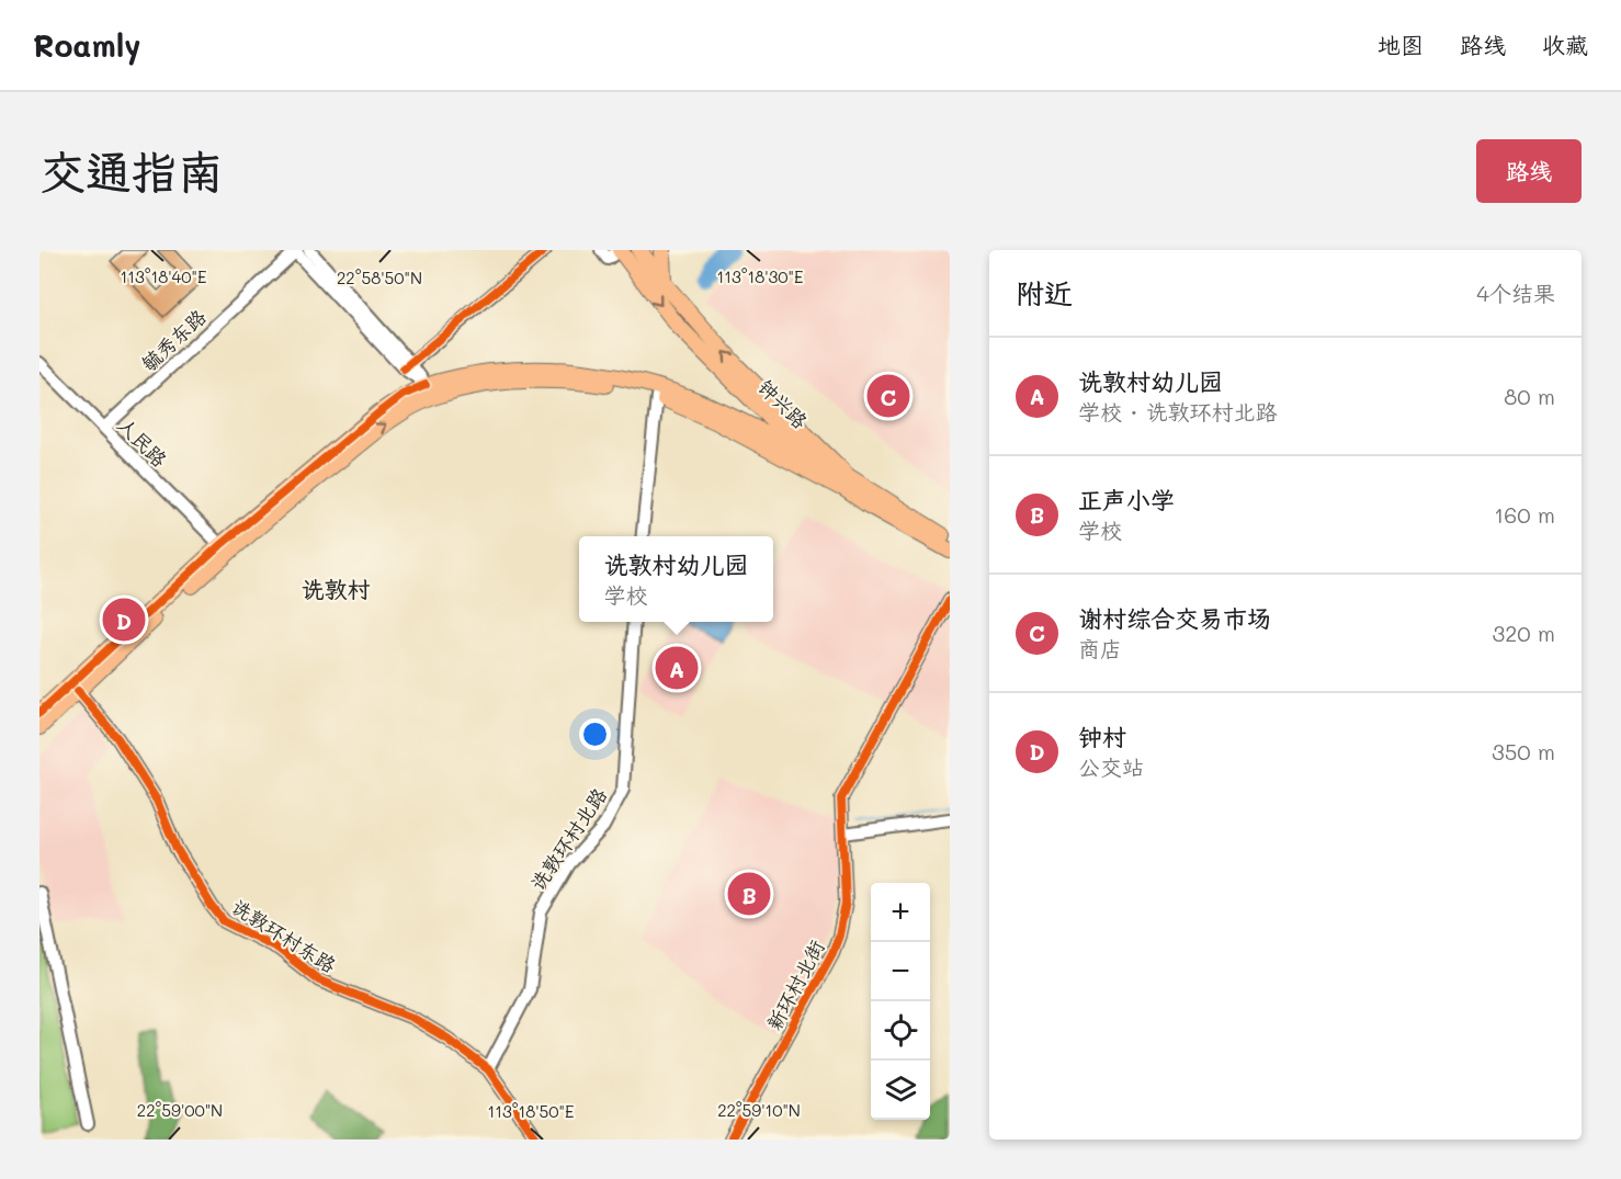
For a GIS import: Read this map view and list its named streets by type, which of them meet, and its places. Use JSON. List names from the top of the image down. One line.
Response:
{"streets":{"main road":["钟兴路"],"street":["毓秀东路","人民路","诜敦环村北路","诜敦环村东路","新环村北街"]},"crossings":[["毓秀东路","人民路"],["诜敦环村北路","诜敦环村东路"]],"districts":["诜敦村"],"page":{"header":"Roamly","nav":["地图","路线","收藏"],"buttons":"路线","title":"交通指南","heading":["附近","4个结果"],"list":[{"mark":"A","name":"诜敦村幼儿园","note":"学校 · 诜敦环村北路","value":"80 m"},{"mark":"B","name":"正声小学","note":"学校","value":"160 m"},{"mark":"C","name":"谢村综合交易市场","note":"商店","value":"320 m"},{"mark":"D","name":"钟村","note":"公交站","value":"350 m"}],"pins":["C","D","A","B"],"popup":["诜敦村幼儿园","学校"],"map_buttons":["+","−"]},"coordinates":["113°18'30\"E","113°18'40\"E","22°58'50\"N","22°59'00\"N","22°59'10\"N","113°18'50\"E"]}
